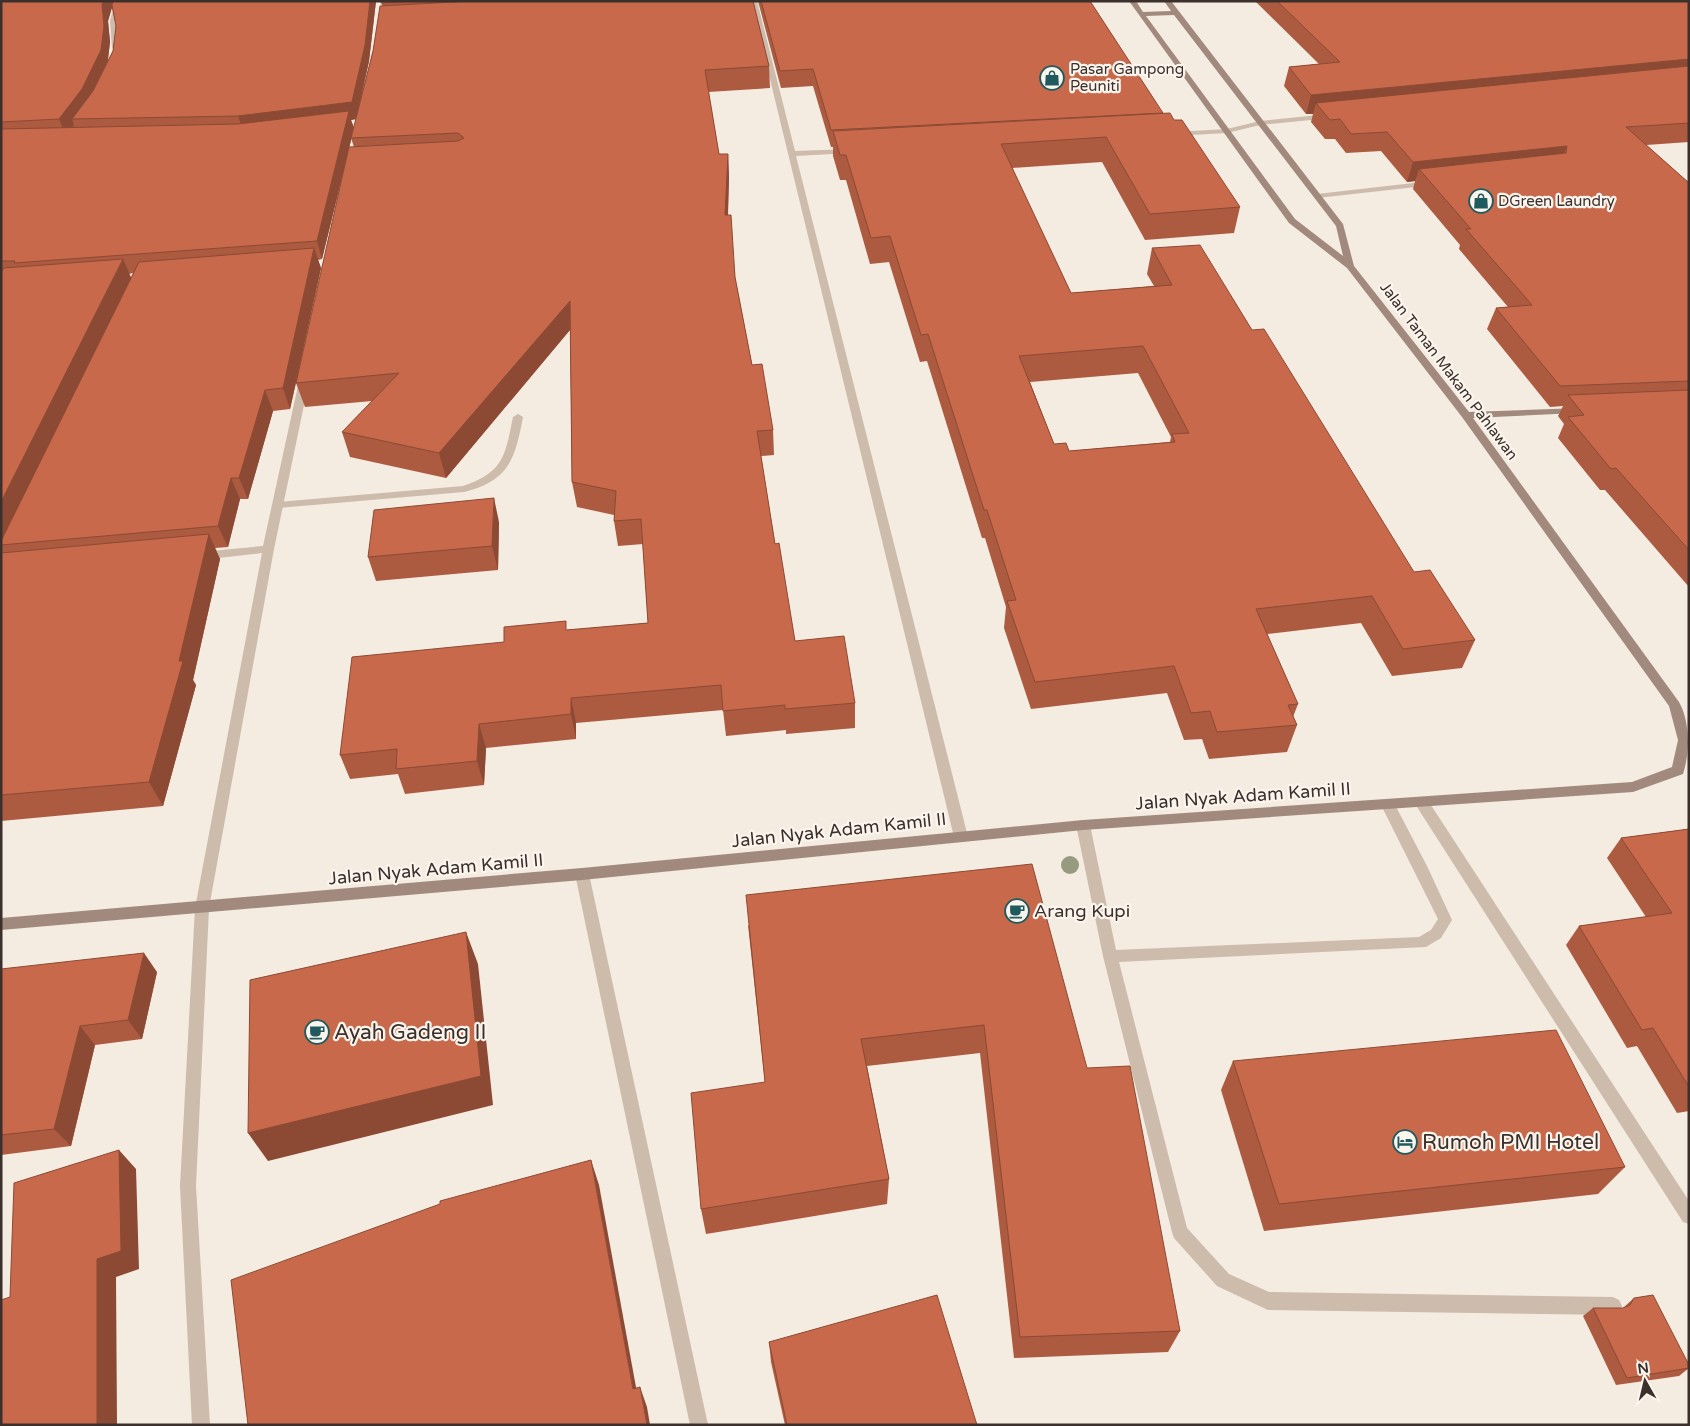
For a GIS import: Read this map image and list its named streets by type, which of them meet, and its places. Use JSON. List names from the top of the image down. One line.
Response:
{"streets":{"street":["Jalan Taman Makam Pahlawan","Jalan Nyak Adam Kamil II"]},"crossings":[["Jalan Taman Makam Pahlawan","Jalan Nyak Adam Kamil II"]],"places":{"shop":["Pasar Gampong Peuniti","DGreen Laundry"],"cafe":["Arang Kupi","Ayah Gadeng II"],"hotel":["Rumoh PMI Hotel"]},"north":"top"}
